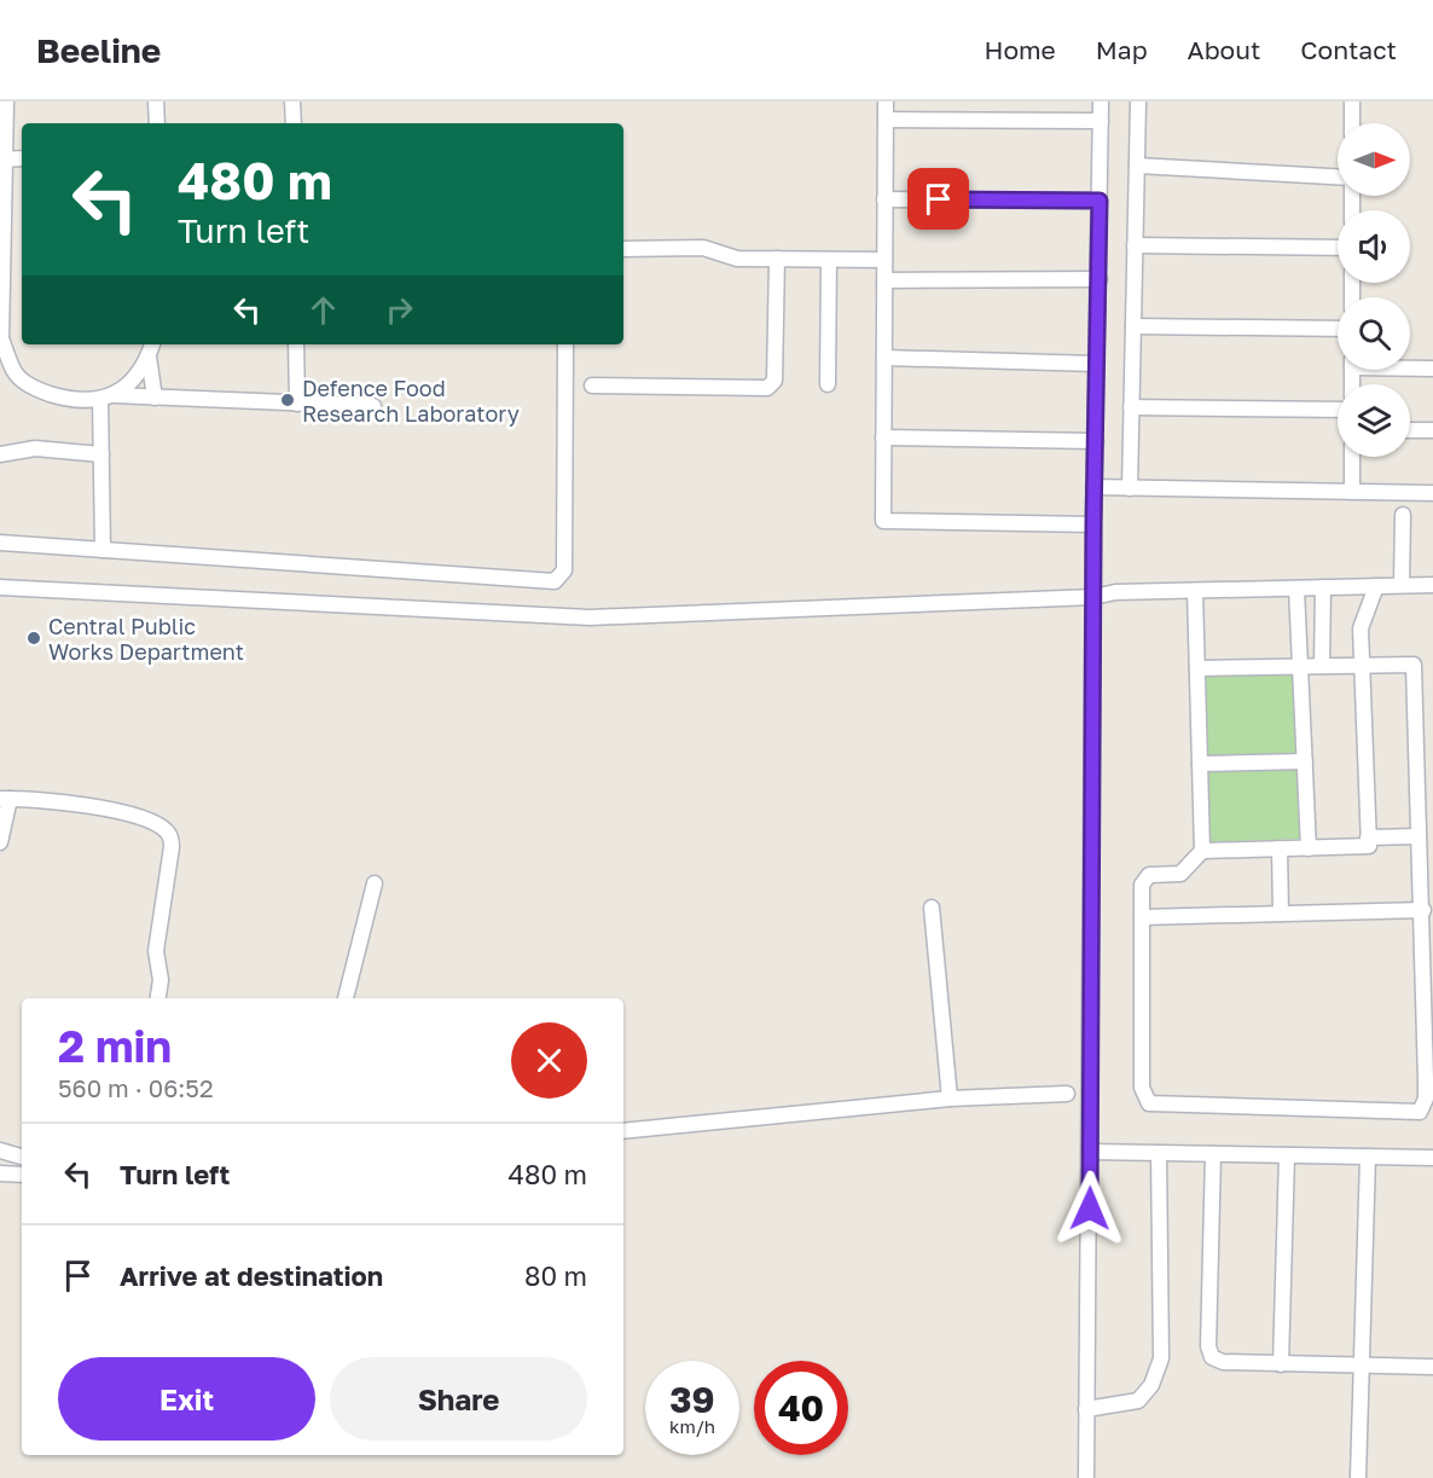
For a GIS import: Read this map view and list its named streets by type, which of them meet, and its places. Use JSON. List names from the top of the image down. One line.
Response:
{"places":["Defence Food Research Laboratory","Central Public Works Department"],"north":"right","page":{"header":"Beeline","nav":["Home","Map","About","Contact"],"turn":["480 m","Turn left"],"heading":["2 min","560 m · 06:52"],"list":[{"name":"Turn left","value":"480 m"},{"name":"Arrive at destination","value":"80 m"}],"buttons":["Exit","Share"],"speed":"39 km/h","limit":"40"}}
